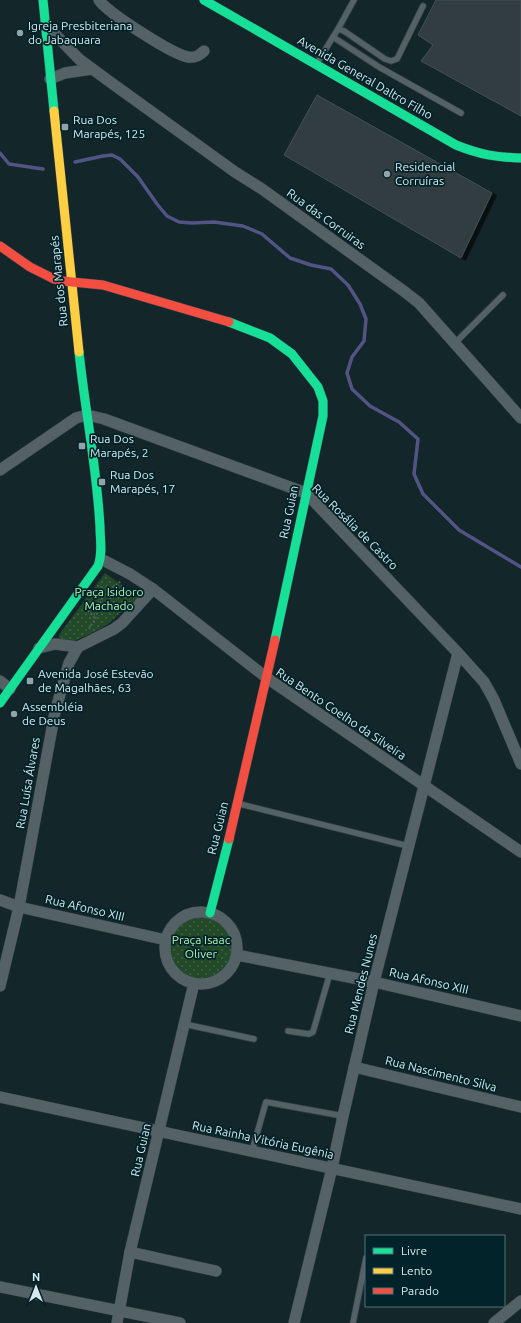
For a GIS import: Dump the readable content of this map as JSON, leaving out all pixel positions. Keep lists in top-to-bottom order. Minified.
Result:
{"streets":{"street":["Avenida General Daltro Filho","Rua das Corruiras","Rua dos Marapés","Rua Guian","Rua Rosália de Castro","Rua Bento Coelho da Silveira","Rua Luísa Álvares","Rua Afonso XIII","Rua Mendes Nunes","Rua Nascimento Silva","Rua Rainha Vitória Eugênia"]},"crossings":[["Rua das Corruiras","Rua dos Marapés"],["Rua dos Marapés","Rua Guian"],["Rua dos Marapés","Rua Rosália de Castro"],["Rua Guian","Rua Rosália de Castro"],["Rua Guian","Rua Bento Coelho da Silveira"],["Rua Guian","Rua Afonso XIII"],["Rua Guian","Rua Rainha Vitória Eugênia"],["Rua Rosália de Castro","Rua Mendes Nunes"],["Rua Bento Coelho da Silveira","Rua Mendes Nunes"],["Rua Luísa Álvares","Rua Afonso XIII"],["Rua Afonso XIII","Rua Mendes Nunes"],["Rua Mendes Nunes","Rua Nascimento Silva"],["Rua Mendes Nunes","Rua Rainha Vitória Eugênia"]],"parks":["Praça Isidoro Machado","Praça Isaac Oliver"],"places":{"other":["Igreja Presbiteriana do Jabaquara","Residencial Corruíras","Assembléia de Deus"],"transit":["Rua Dos Marapés, 125","Rua Dos Marapés, 2","Rua Dos Marapés, 17","Avenida José Estevão de Magalhães, 63"]},"legend":["Livre","Lento","Parado"],"north":"top"}
